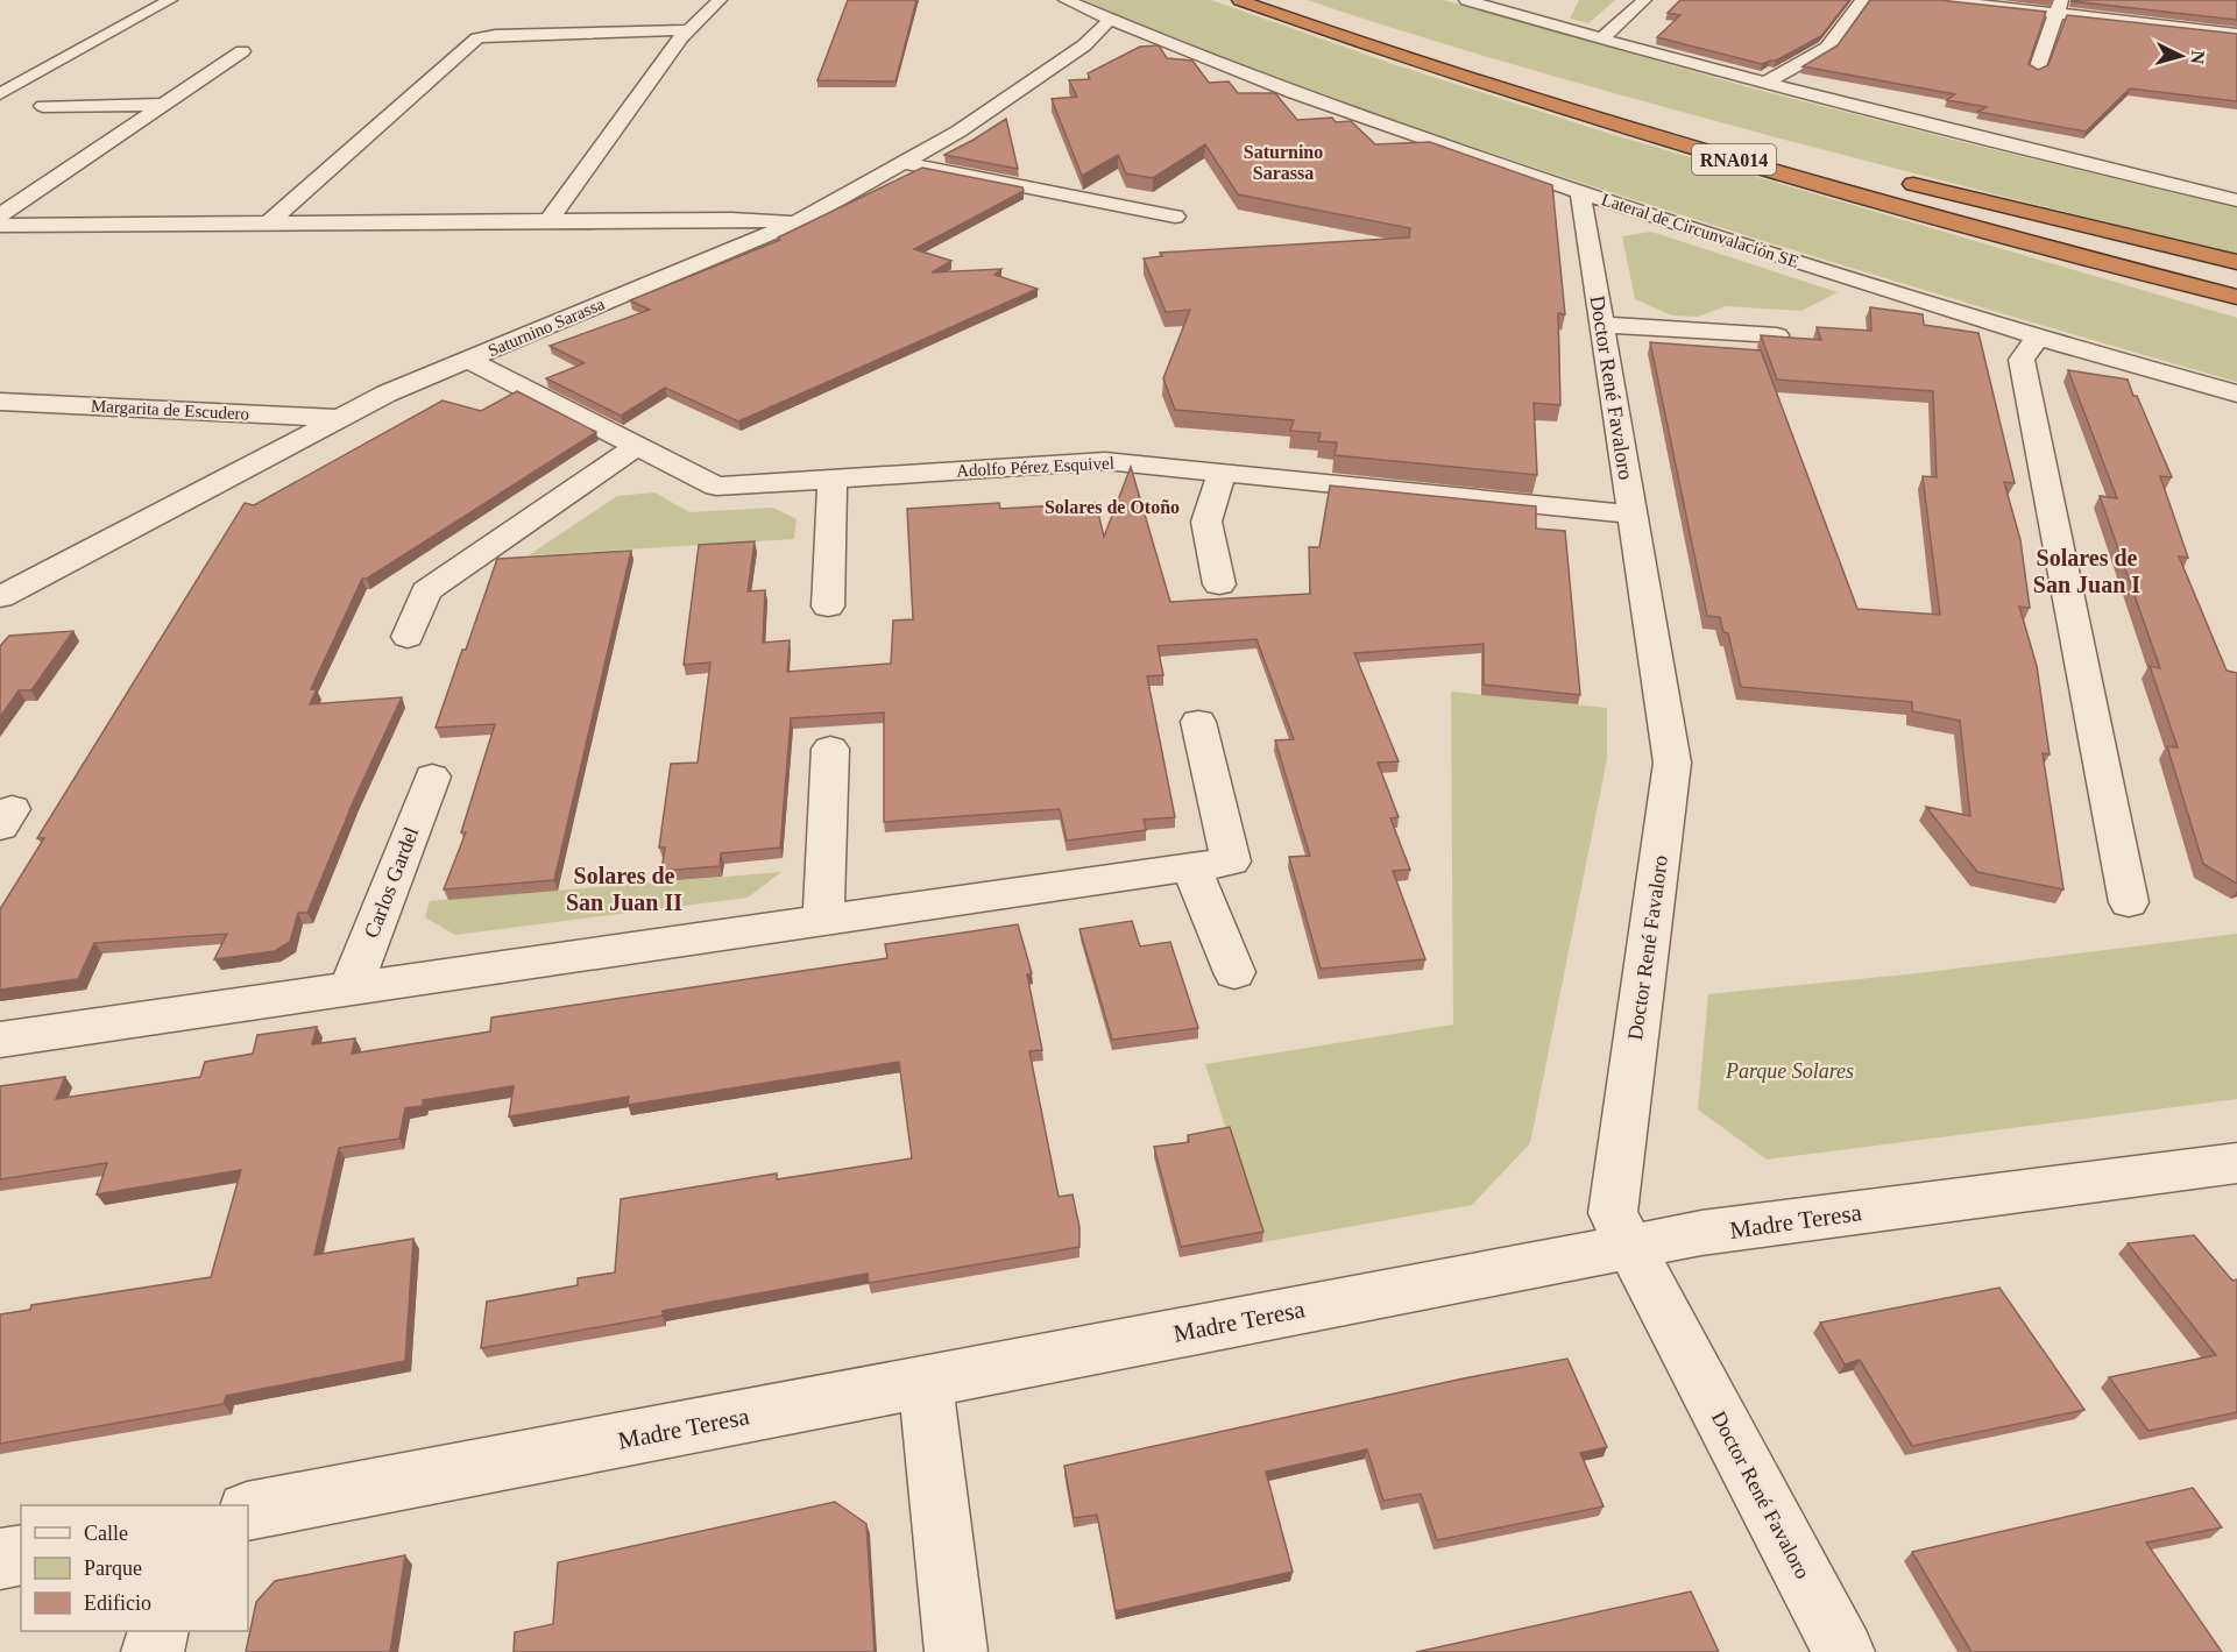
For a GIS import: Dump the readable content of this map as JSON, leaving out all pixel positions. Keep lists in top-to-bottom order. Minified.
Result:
{"streets":{"highway":["RNA014"],"street":["Lateral de Circunvalación SE","Saturnino Sarassa","Doctor René Favaloro","Margarita de Escudero","Adolfo Pérez Esquivel","Carlos Gardel","Madre Teresa"]},"crossings":[["Lateral de Circunvalación SE","Saturnino Sarassa"],["Lateral de Circunvalación SE","Doctor René Favaloro"],["Saturnino Sarassa","Margarita de Escudero"],["Saturnino Sarassa","Adolfo Pérez Esquivel"],["Doctor René Favaloro","Adolfo Pérez Esquivel"],["Doctor René Favaloro","Madre Teresa"]],"districts":["Saturnino Sarassa","Solares de Otoño","Solares de San Juan I","Solares de San Juan II"],"parks":["Parque Solares"],"legend":["Calle","Parque","Edificio"],"north":"right"}
